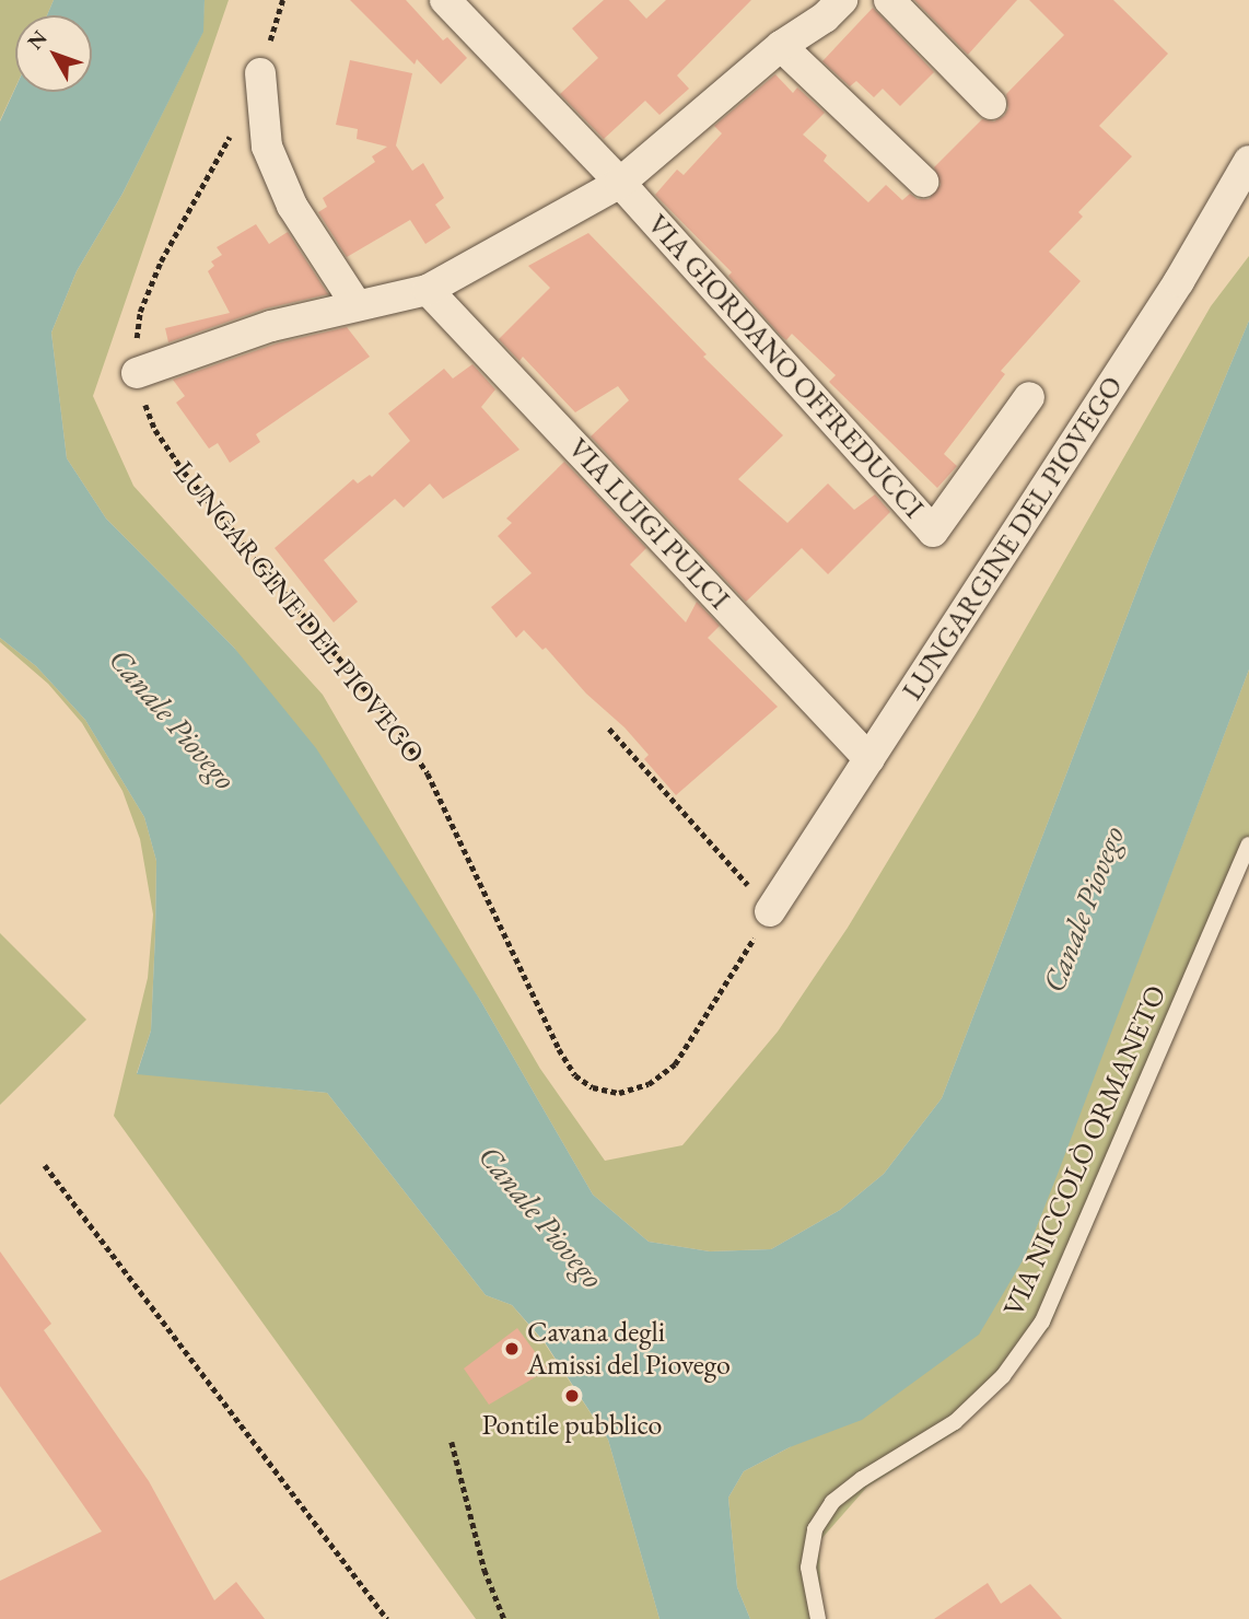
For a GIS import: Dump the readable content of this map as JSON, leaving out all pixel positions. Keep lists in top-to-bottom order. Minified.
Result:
{"streets":{"street":["VIA GIORDANO OFFREDUCCI","VIA LUIGI PULCI","LUNGARGINE DEL PIOVEGO"],"lane":["VIA NICCOLÒ ORMANETO"]},"crossings":[["VIA LUIGI PULCI","LUNGARGINE DEL PIOVEGO"]],"water":["Canale Piovego"],"places":["Cavana degli Amissi del Piovego","Pontile pubblico"],"north":"top left"}
